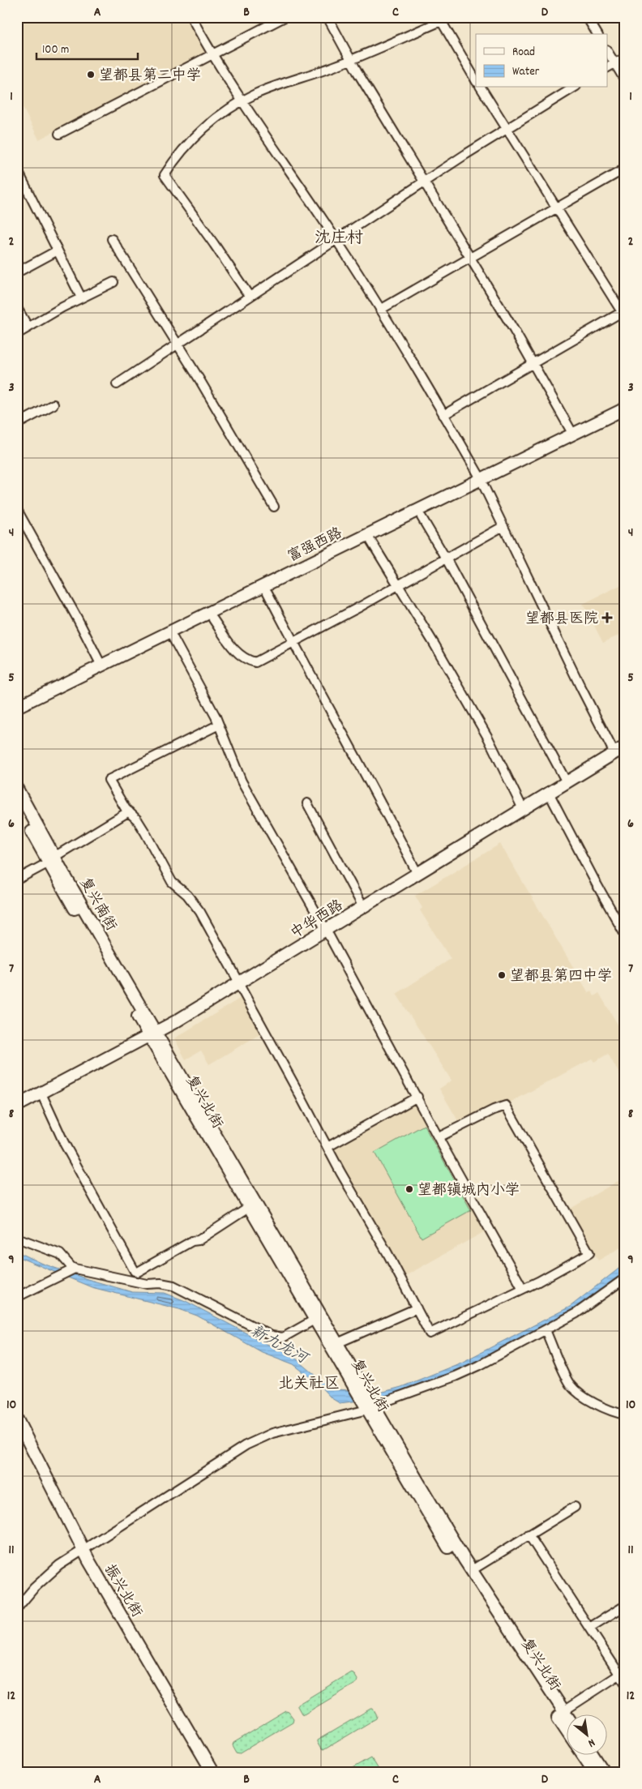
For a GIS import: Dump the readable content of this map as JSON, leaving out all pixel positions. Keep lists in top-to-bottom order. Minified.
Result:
{"streets":{"main road":["富强西路","复兴南街","中华西路","复兴北街","振兴北街"]},"crossings":[["复兴南街","中华西路"],["复兴南街","复兴北街"],["中华西路","复兴北街"]],"districts":["沈庄村","北关社区"],"water":["新九龙河"],"places":{"other":["望都县第二中学","望都县第四中学","望都镇城内小学"],"health":["望都县医院"]},"legend":["Road","Water"],"scale_bar":"100 m","north":"bottom right","grid":{"columns":["A","B","C","D"],"rows":["1","2","3","4","5","6","7","8","9","10","11","12"]}}
